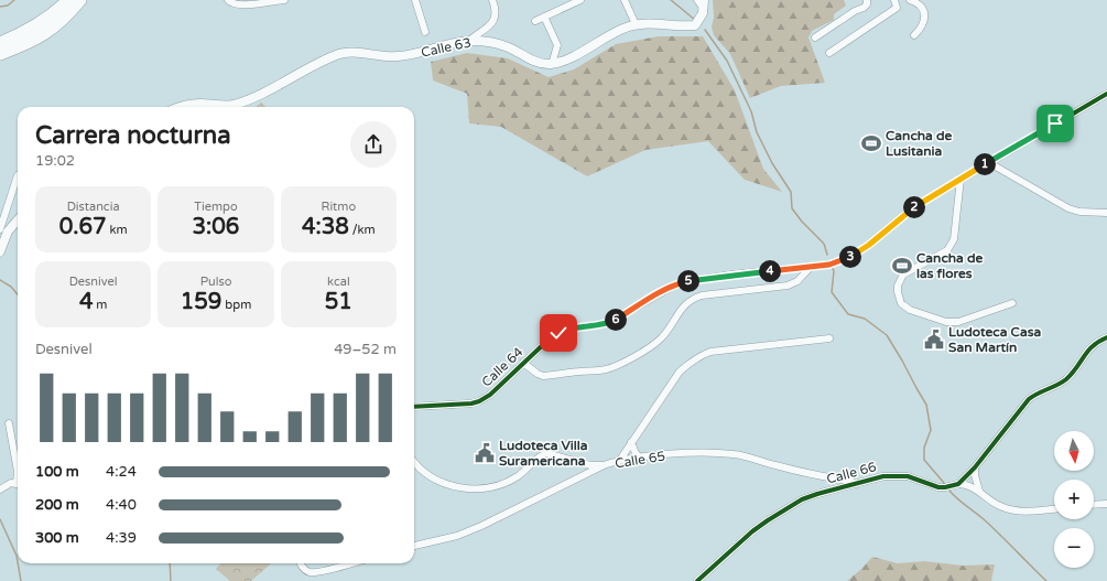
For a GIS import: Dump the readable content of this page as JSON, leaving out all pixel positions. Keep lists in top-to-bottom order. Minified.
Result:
{"streets":{"main road":["Calle 63"],"street":["Calle 64","Calle 65","Calle 66"]},"crossings":[["Calle 65","Calle 66"]],"places":{"sports":["Cancha de Lusitania","Cancha de las flores"],"public building":["Ludoteca Casa San Martín","Ludoteca Villa Suramericana"]},"north":"bottom","page":{"heading":["Carrera nocturna","19:02"],"pins":["1","2","3","4","5","6"],"stats":[["Distancia","0.67 km"],["Tiempo","3:06"],["Ritmo","4:38 /km"],["Desnivel","4 m"],["Pulso","159 bpm"],["kcal","51"]],"chart":["Desnivel","49–52 m"],"map_buttons":["+","−"],"list":[{"name":"100 m","note":"4:24"},{"name":"200 m","note":"4:40"},{"name":"300 m","note":"4:39"}]}}
